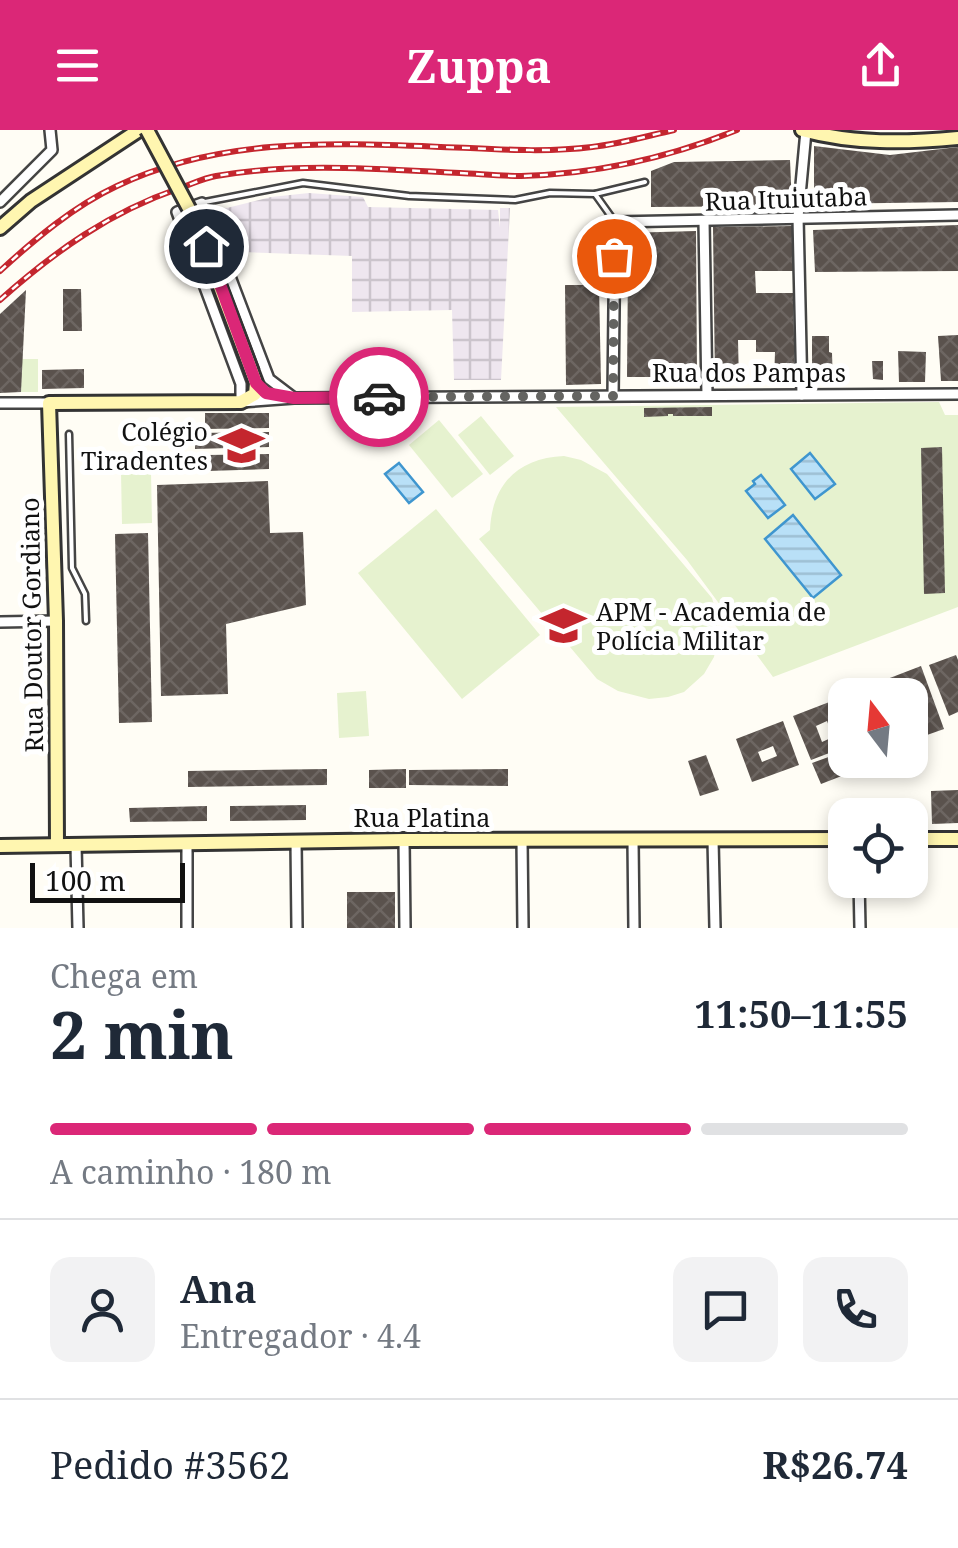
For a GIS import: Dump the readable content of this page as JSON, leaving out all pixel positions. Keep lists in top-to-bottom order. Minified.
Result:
{"streets":{"street":["Rua Ituiutaba","Rua dos Pampas","Rua Doutor Gordiano","Rua Platina"]},"crossings":[["Rua dos Pampas","Rua Doutor Gordiano"],["Rua Doutor Gordiano","Rua Platina"]],"places":{"school or university":["Colégio Tiradentes","APM - Academia de Polícia Militar"]},"scale_bar":"100 m","north":"top","page":{"header":"Zuppa","scale":"100 m","heading":["2 min","Chega em","11:50–11:55"],"panel":["Ana","Entregador · 4.4","Pedido #3562","R$26.74"],"bar":"A caminho · 180 m"}}
